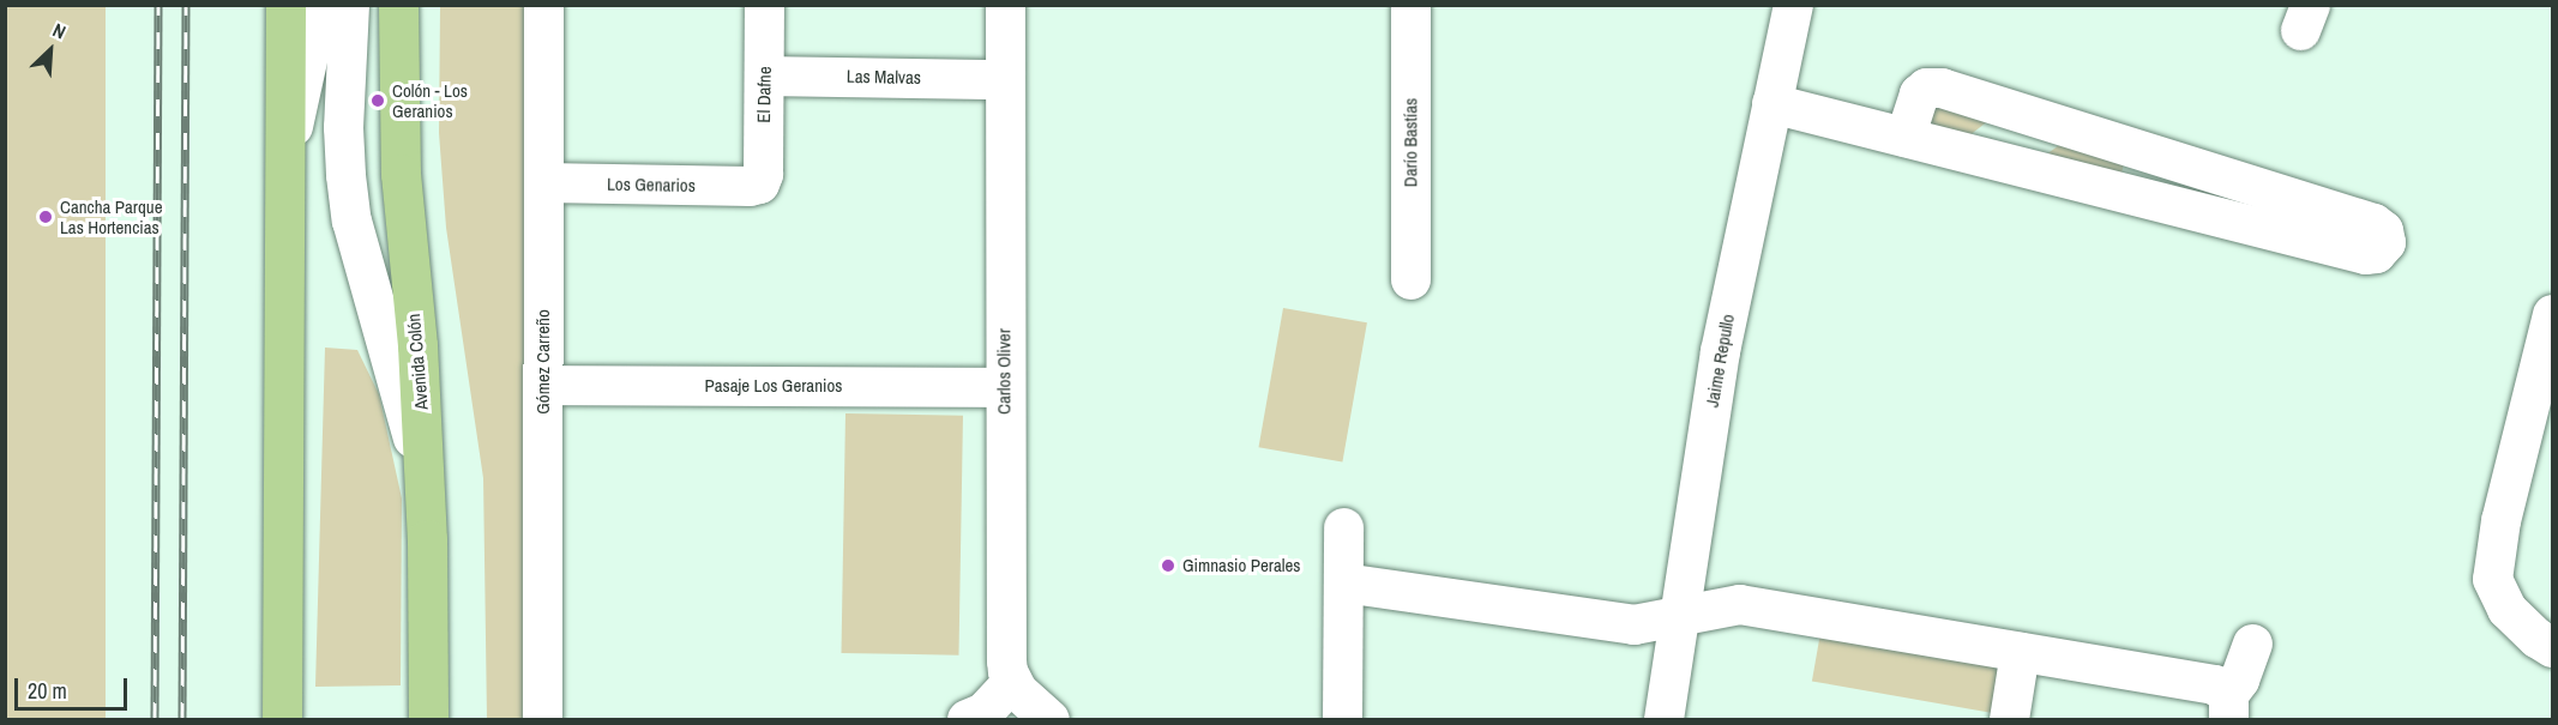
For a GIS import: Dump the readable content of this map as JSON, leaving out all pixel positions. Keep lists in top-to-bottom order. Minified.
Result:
{"streets":{"main road":["Avenida Colón"],"street":["Las Malvas","El Dafne","Darío Bastías","Los Genarios","Jaime Repullo","Gómez Carreño","Carlos Oliver","Pasaje Los Geranios"]},"crossings":[["Las Malvas","El Dafne"],["Las Malvas","Carlos Oliver"],["El Dafne","Los Genarios"],["Los Genarios","Gómez Carreño"],["Gómez Carreño","Pasaje Los Geranios"],["Carlos Oliver","Pasaje Los Geranios"]],"places":["Colón - Los Geranios","Cancha Parque Las Hortencias","Gimnasio Perales"],"scale_bar":"20 m","north":"top right"}
